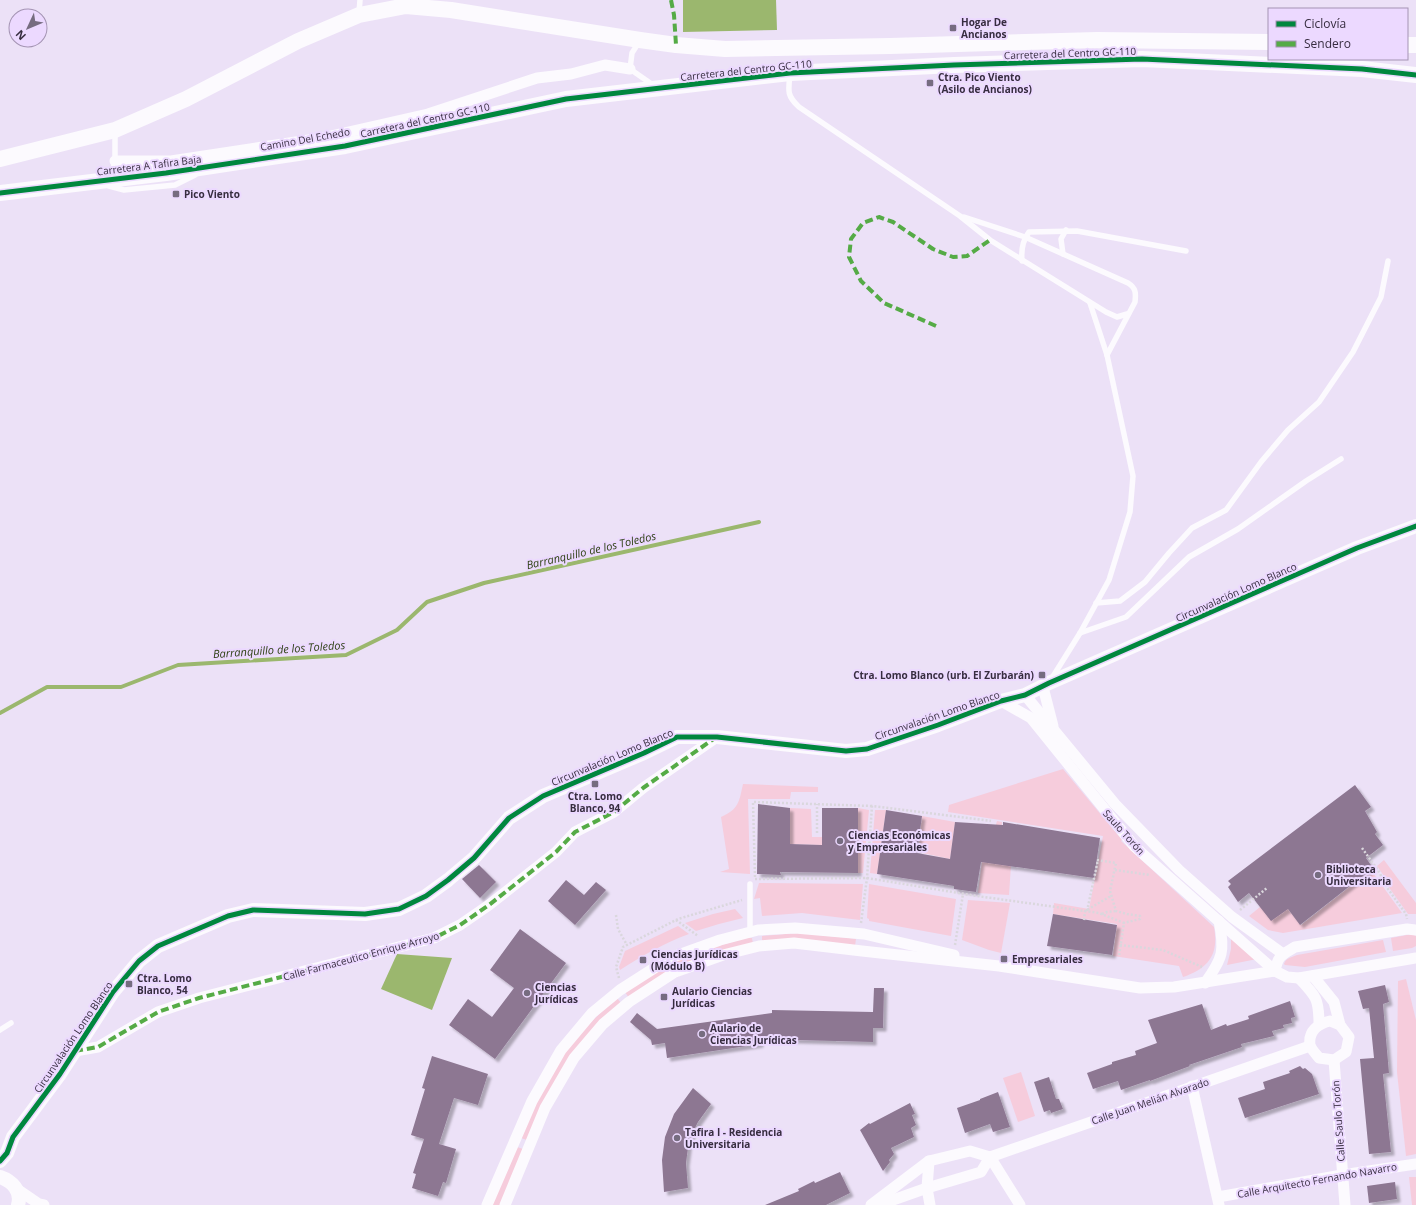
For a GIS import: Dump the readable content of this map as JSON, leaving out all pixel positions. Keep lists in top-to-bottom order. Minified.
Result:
{"streets":{"main road":["Carretera del Centro GC-110","Carretera A Tafira Baja"],"street":["Camino Del Echedo","Circunvalación Lomo Blanco","Saulo Torón","Calle Farmaceutico Enrique Arroyo","Calle Juan Melián Alvarado","Calle Saulo Torón","Calle Arquitecto Fernando Navarro"]},"crossings":[["Carretera del Centro GC-110","Carretera A Tafira Baja"],["Circunvalación Lomo Blanco","Saulo Torón"],["Circunvalación Lomo Blanco","Calle Farmaceutico Enrique Arroyo"],["Calle Juan Melián Alvarado","Calle Saulo Torón"],["Calle Saulo Torón","Calle Arquitecto Fernando Navarro"]],"water":["Barranquillo de los Toledos"],"places":{"transit":["Hogar De Ancianos","Ctra. Pico Viento (Asilo de Ancianos)","Pico Viento","Ctra. Lomo Blanco (urb. El Zurbarán)","Ctra. Lomo Blanco, 94","Empresariales","Ciencias Jurídicas (Módulo B)","Ctra. Lomo Blanco, 54","Aulario Ciencias Jurídicas"],"other":["Ciencias Económicas y Empresariales","Biblioteca Universitaria","Ciencias Jurídicas","Aulario de Ciencias Jurídicas","Tafira I - Residencia Universitaria"]},"legend":["Ciclovía","Sendero"],"north":"bottom left"}
